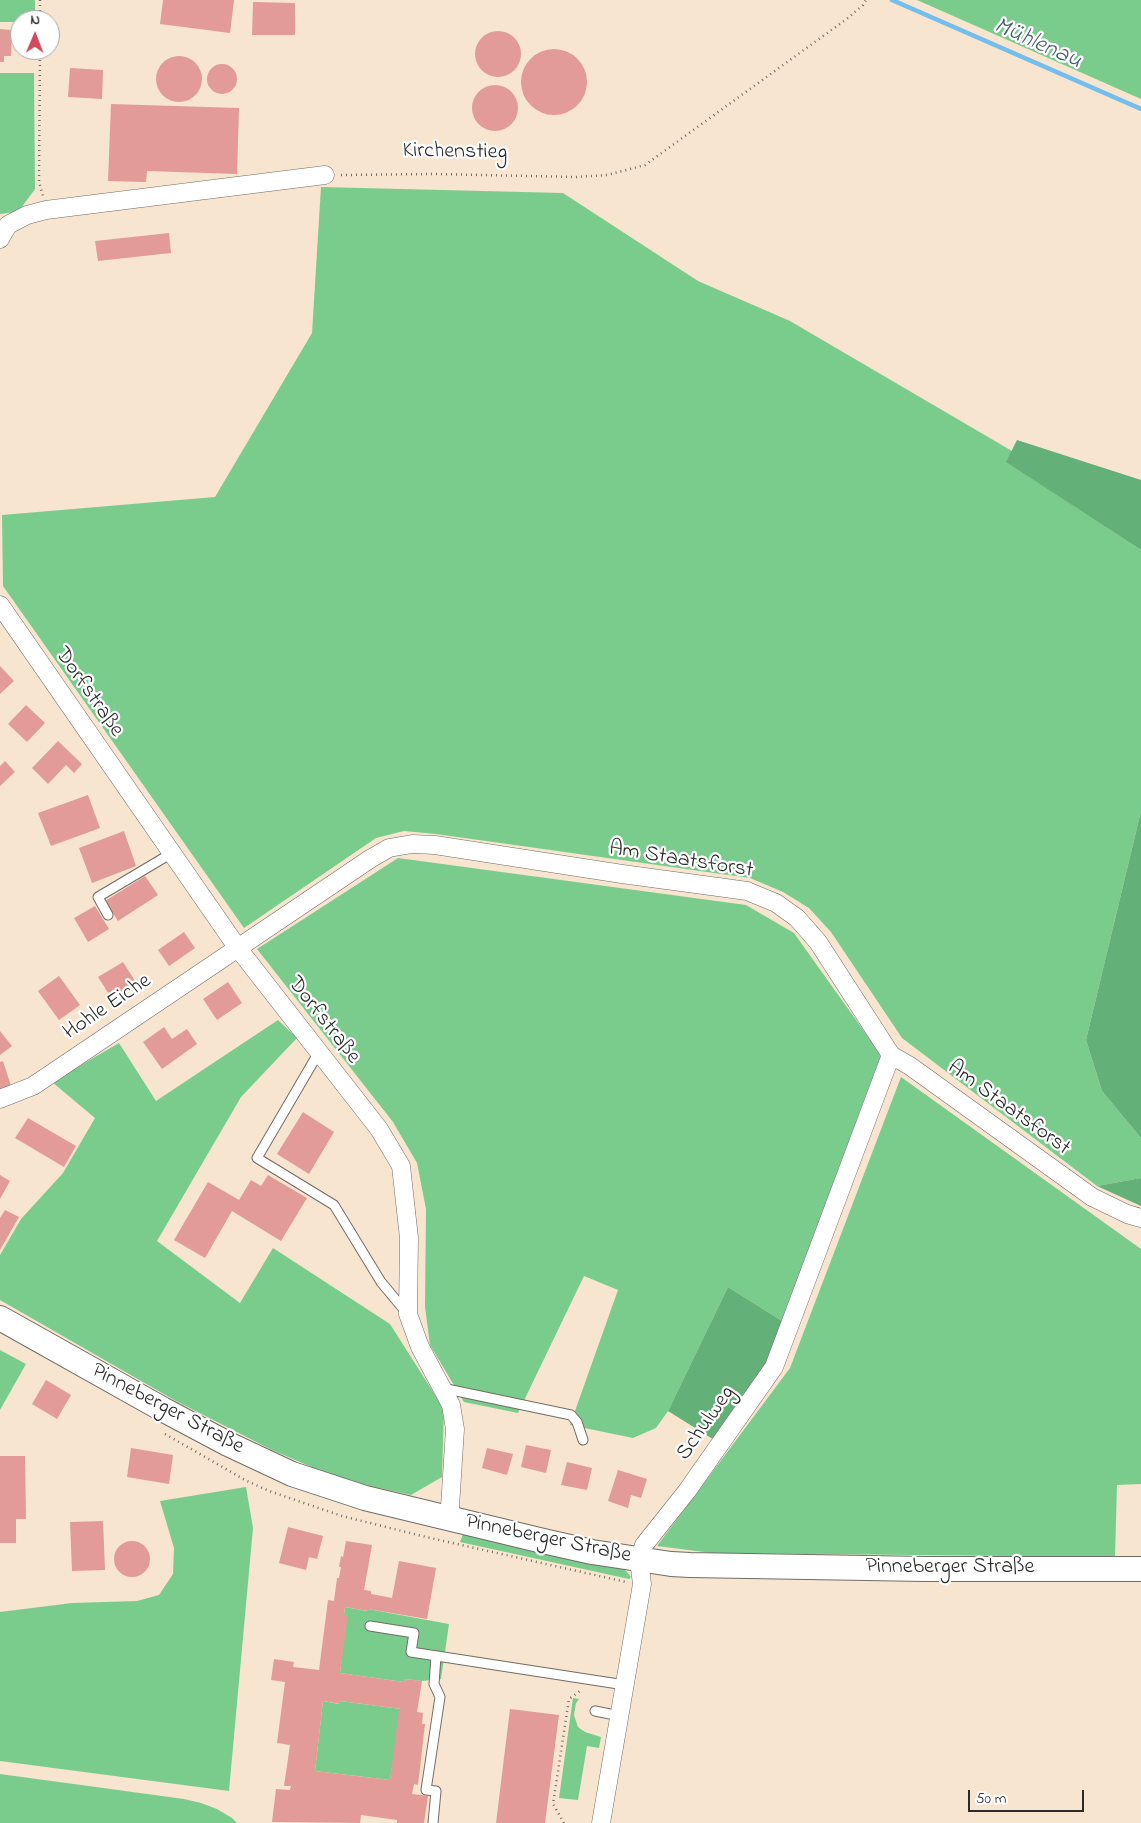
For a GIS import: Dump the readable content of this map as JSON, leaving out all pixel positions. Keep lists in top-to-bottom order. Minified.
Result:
{"streets":{"main road":["Pinneberger Straße"],"street":["Dorfstraße","Am Staatsforst","Hohle Eiche","Schulweg"],"path":["Kirchenstieg"]},"crossings":[["Dorfstraße","Am Staatsforst"],["Dorfstraße","Hohle Eiche"],["Dorfstraße","Pinneberger Straße"],["Am Staatsforst","Hohle Eiche"],["Am Staatsforst","Schulweg"],["Pinneberger Straße","Schulweg"]],"water":["Mühlenau"],"scale_bar":"50 m","north":"top"}
